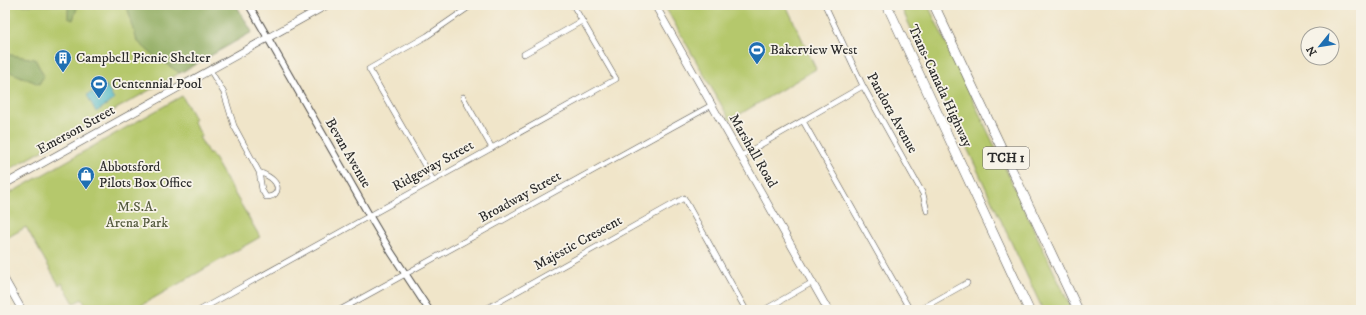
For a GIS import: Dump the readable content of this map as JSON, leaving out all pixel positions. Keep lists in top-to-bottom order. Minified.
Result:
{"streets":{"highway":["Trans-Canada Highway","TCH 1"],"main road":["Emerson Street","Marshall Road"],"street":["Pandora Avenue","Bevan Avenue","Ridgeway Street","Broadway Street","Majestic Crescent"]},"crossings":[["Emerson Street","Bevan Avenue"],["Marshall Road","Broadway Street"],["Bevan Avenue","Ridgeway Street"],["Bevan Avenue","Broadway Street"]],"parks":["M.S.A. Arena Park"],"places":{"sports":["Bakerview West","Centennial Pool"],"building":["Campbell Picnic Shelter"],"shop":["Abbotsford Pilots Box Office"]},"north":"bottom left"}
